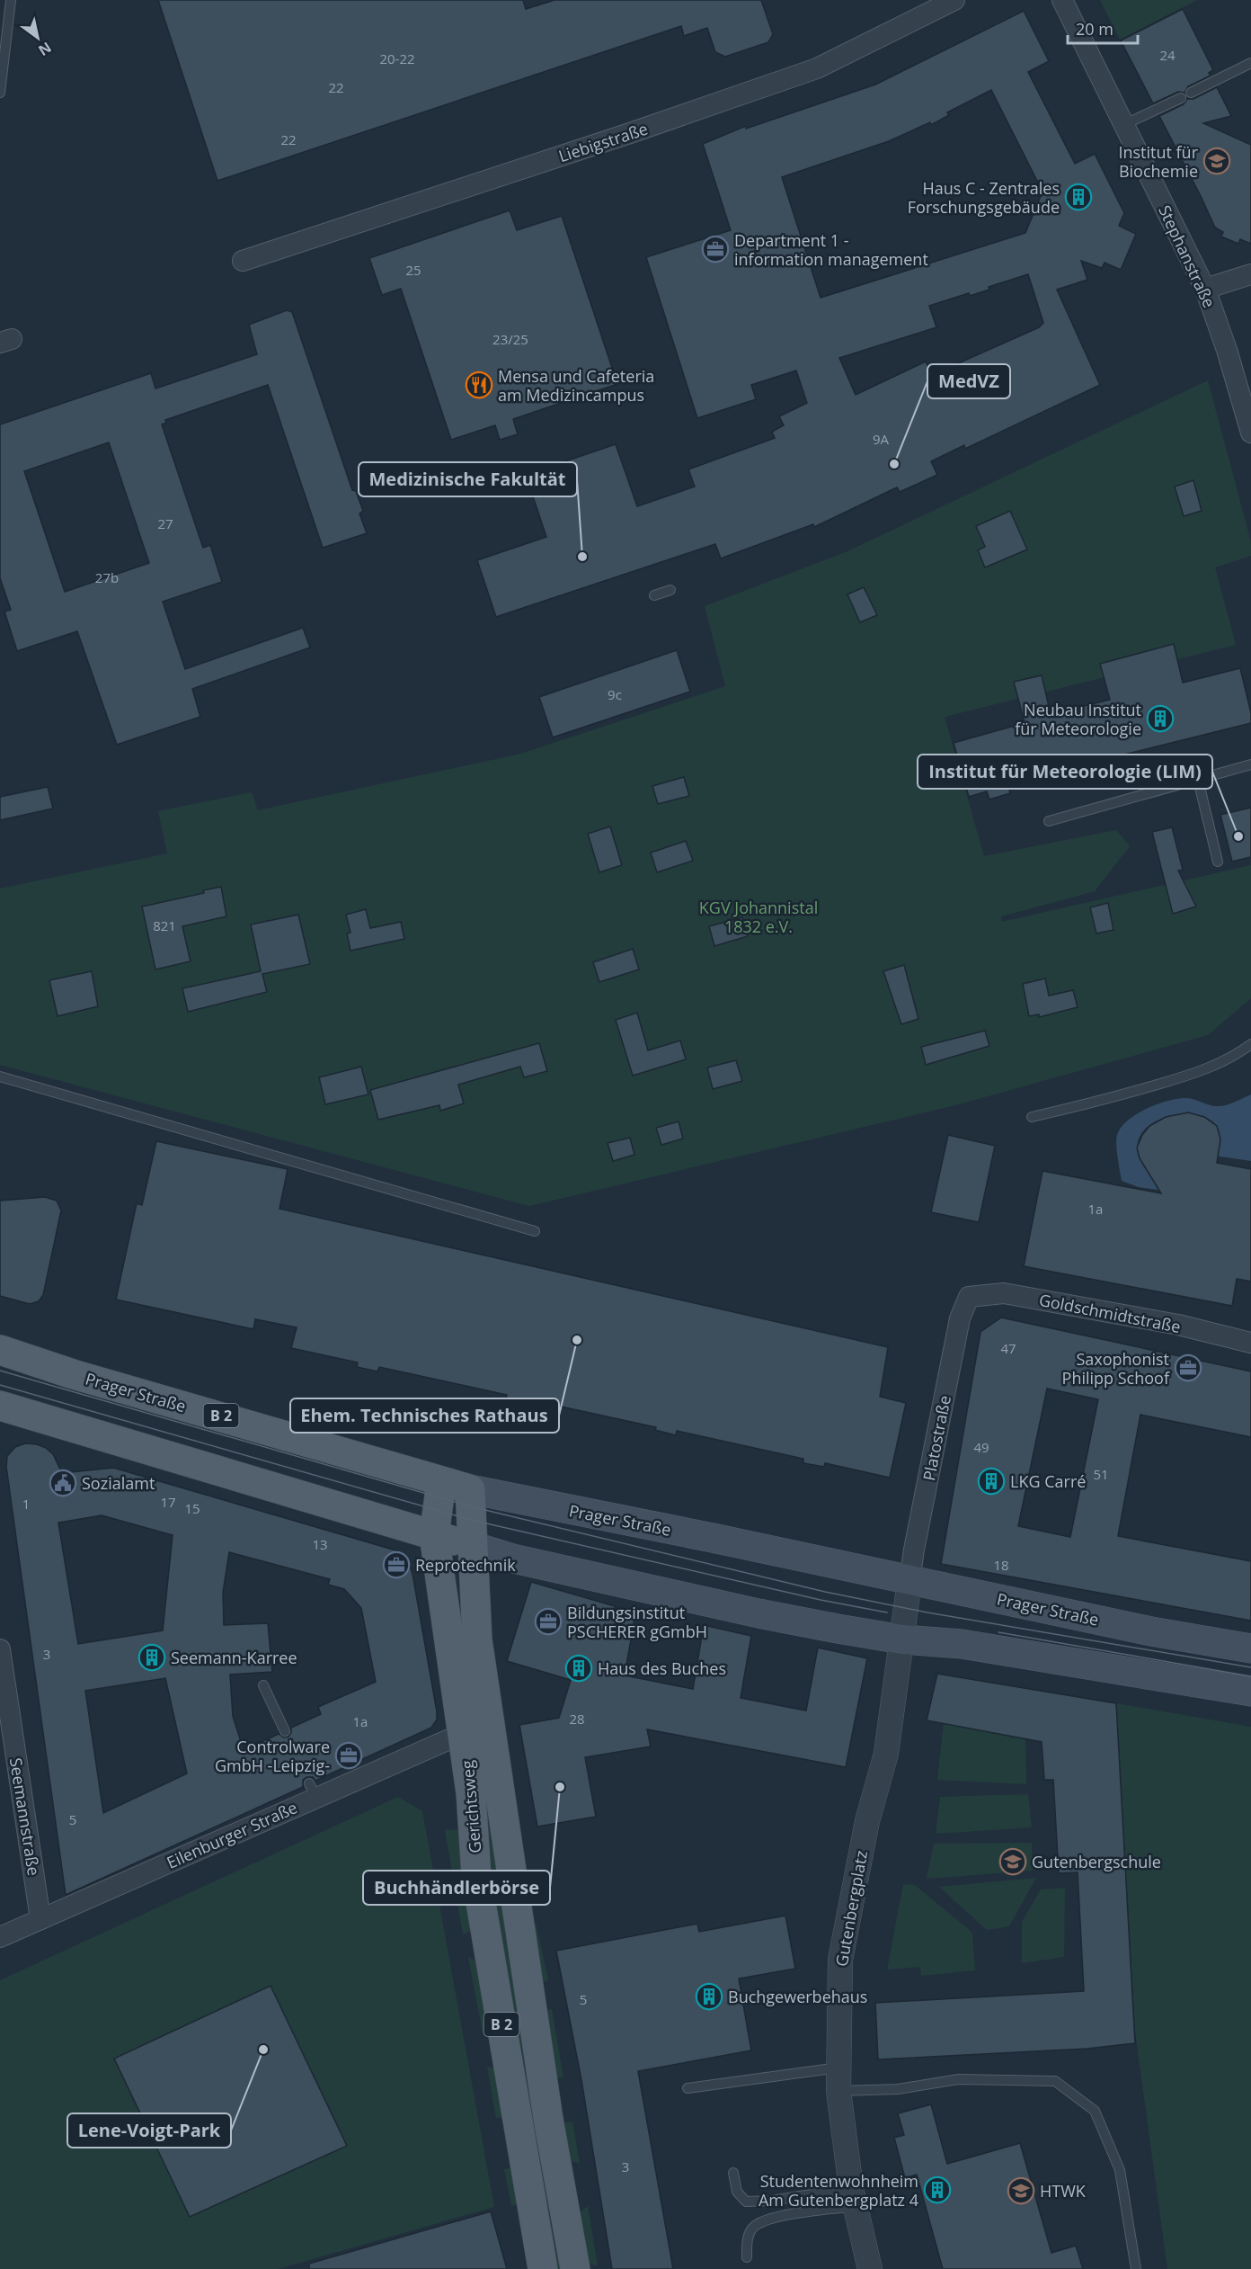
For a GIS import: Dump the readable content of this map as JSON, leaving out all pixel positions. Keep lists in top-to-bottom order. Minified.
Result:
{"streets":{"main road":["Prager Straße","B 2","Gerichtsweg"],"street":["Liebigstraße","Stephanstraße","Goldschmidtstraße","Platostraße","Seemannstraße","Eilenburger Straße","Gutenbergplatz"]},"crossings":[["Goldschmidtstraße","Platostraße"],["Prager Straße","B 2"],["Prager Straße","Platostraße"],["Prager Straße","Gutenbergplatz"],["B 2","Gerichtsweg"],["Platostraße","Gutenbergplatz"],["Gerichtsweg","Eilenburger Straße"],["Seemannstraße","Eilenburger Straße"]],"parks":["KGV Johannistal 1832 e.V."],"places":{"school or university":["Institut für Biochemie","Gutenbergschule","HTWK"],"building":["Haus C - Zentrales Forschungsgebäude","Neubau Institut für Meteorologie","LKG Carré","Seemann-Karree","Haus des Buches","Buchgewerbehaus","Studentenwohnheim Am Gutenbergplatz 4"],"office":["Department 1 - information management","Saxophonist Philipp Schoof","Reprotechnik","Bildungsinstitut PSCHERER gGmbH","Controlware GmbH -Leipzig-"],"restaurant":["Mensa und Cafeteria am Medizincampus"],"other":["MedVZ","Medizinische Fakultät","Institut für Meteorologie (LIM)","Ehem. Technisches Rathaus","Buchhändlerbörse","Lene-Voigt-Park"],"public building":["Sozialamt"]},"house_numbers":["24","20-22","22","22","25","23/25","9A","27","27b","9c","821","1a","47","49","51","17","1","15","13","18","3","28","1a","5","5","3"],"scale_bar":"20 m","north":"bottom right"}
